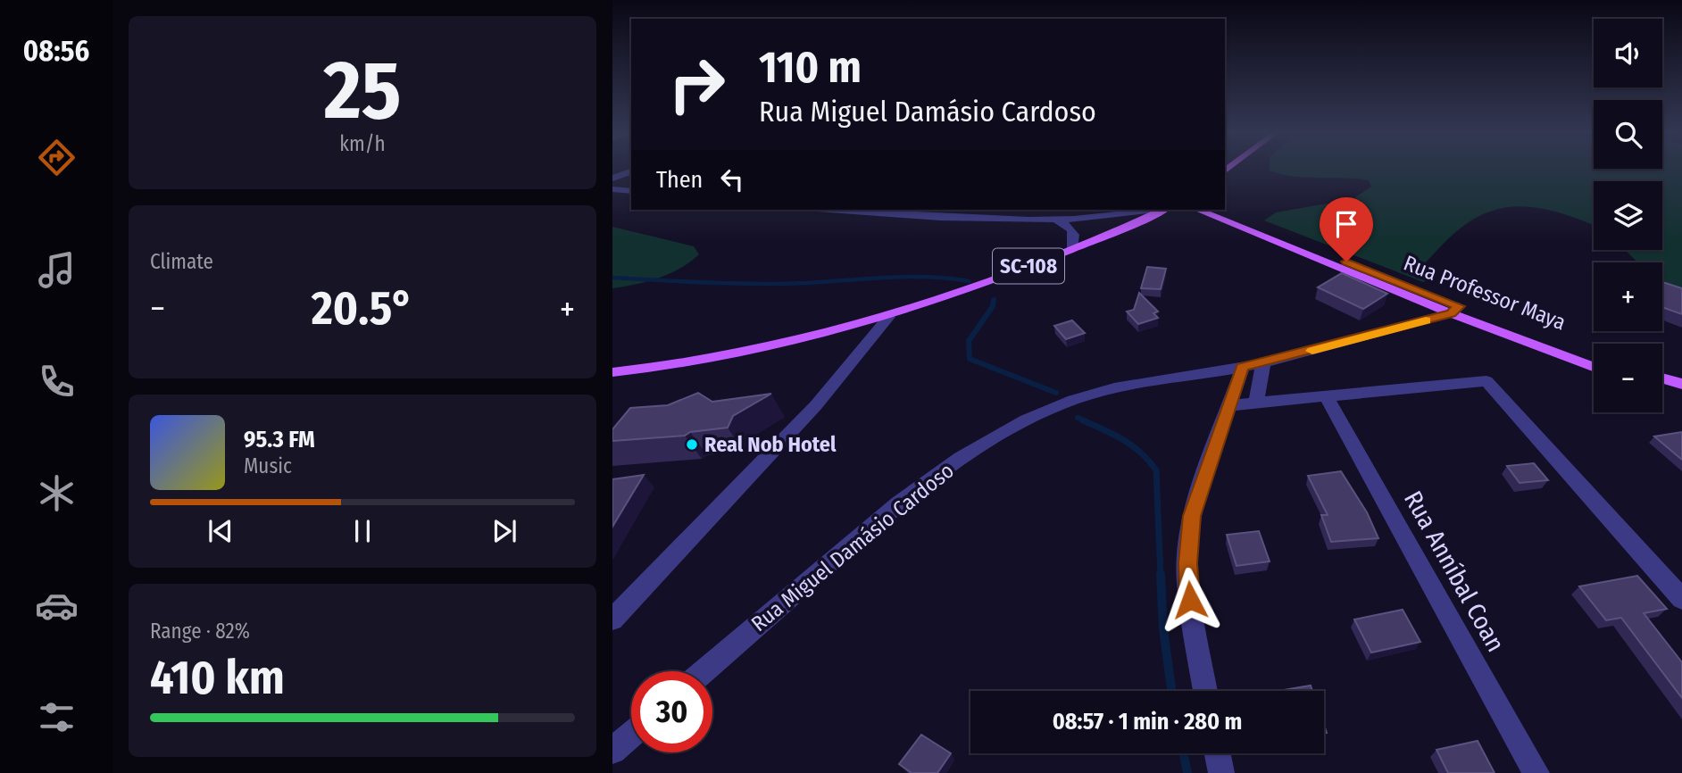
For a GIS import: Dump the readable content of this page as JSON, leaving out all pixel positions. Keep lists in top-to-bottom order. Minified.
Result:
{"streets":{"main road":["SC-108","Rua Professor Maya"],"street":["Rua Miguel Damásio Cardoso","Rua Anníbal Coan"]},"crossings":[["Rua Professor Maya","Rua Miguel Damásio Cardoso"]],"places":["Real Nob Hotel"],"page":{"tabs":"08:56","tile":[["25","km/h"],"Climate",["Range · 82%","410 km"]],"map_buttons":["+","−"],"turn":["110 m","Rua Miguel Damásio Cardoso"],"then":"Then","heat":["−","20.5°","+"],"song":["95.3 FM","Music"],"limit":"30","trip":"08:57 · 1 min · 280 m"}}
